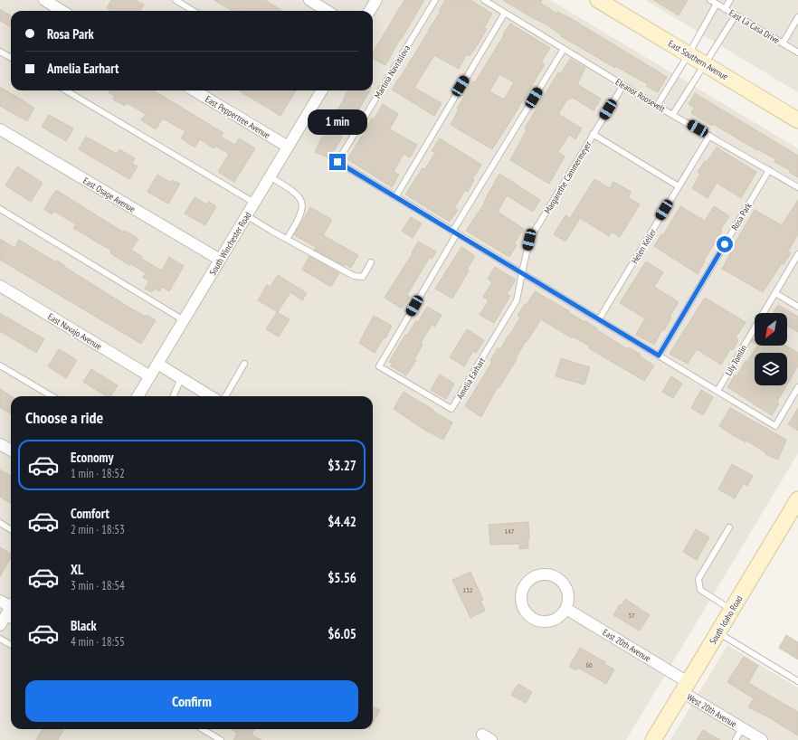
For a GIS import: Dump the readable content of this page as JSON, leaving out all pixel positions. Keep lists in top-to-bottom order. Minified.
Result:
{"streets":{"main road":["East Southern Avenue","South Idaho Road"],"street":["East Peppertree Avenue","East Osage Avenue","South Winchester Road","East Navajo Avenue","East 20th Avenue","West 20th Avenue"],"lane":["East La Casa Drive","Martina Navritilova","Eleanor Roosevelt","Margarethe Cammermeyer","Rosa Park","Helen Keller","Lily Tomlin","Amelia Earhart"]},"crossings":[["Eleanor Roosevelt","Margarethe Cammermeyer"],["Eleanor Roosevelt","Rosa Park"],["Eleanor Roosevelt","Helen Keller"],["East Peppertree Avenue","South Winchester Road"],["Margarethe Cammermeyer","Amelia Earhart"],["East Osage Avenue","South Winchester Road"],["South Winchester Road","East Navajo Avenue"],["South Idaho Road","East 20th Avenue"],["South Idaho Road","West 20th Avenue"],["East 20th Avenue","West 20th Avenue"]],"house_numbers":["147","152","57","60"],"north":"bottom left","page":{"banner":["Rosa Park","Amelia Earhart"],"bubble":"1 min","heading":"Choose a ride","list":[{"name":"Economy","note":"1 min · 18:52","value":"$3.27"},{"name":"Comfort","note":"2 min · 18:53","value":"$4.42"},{"name":"XL","note":"3 min · 18:54","value":"$5.56"},{"name":"Black","note":"4 min · 18:55","value":"$6.05"}],"buttons":"Confirm"}}
